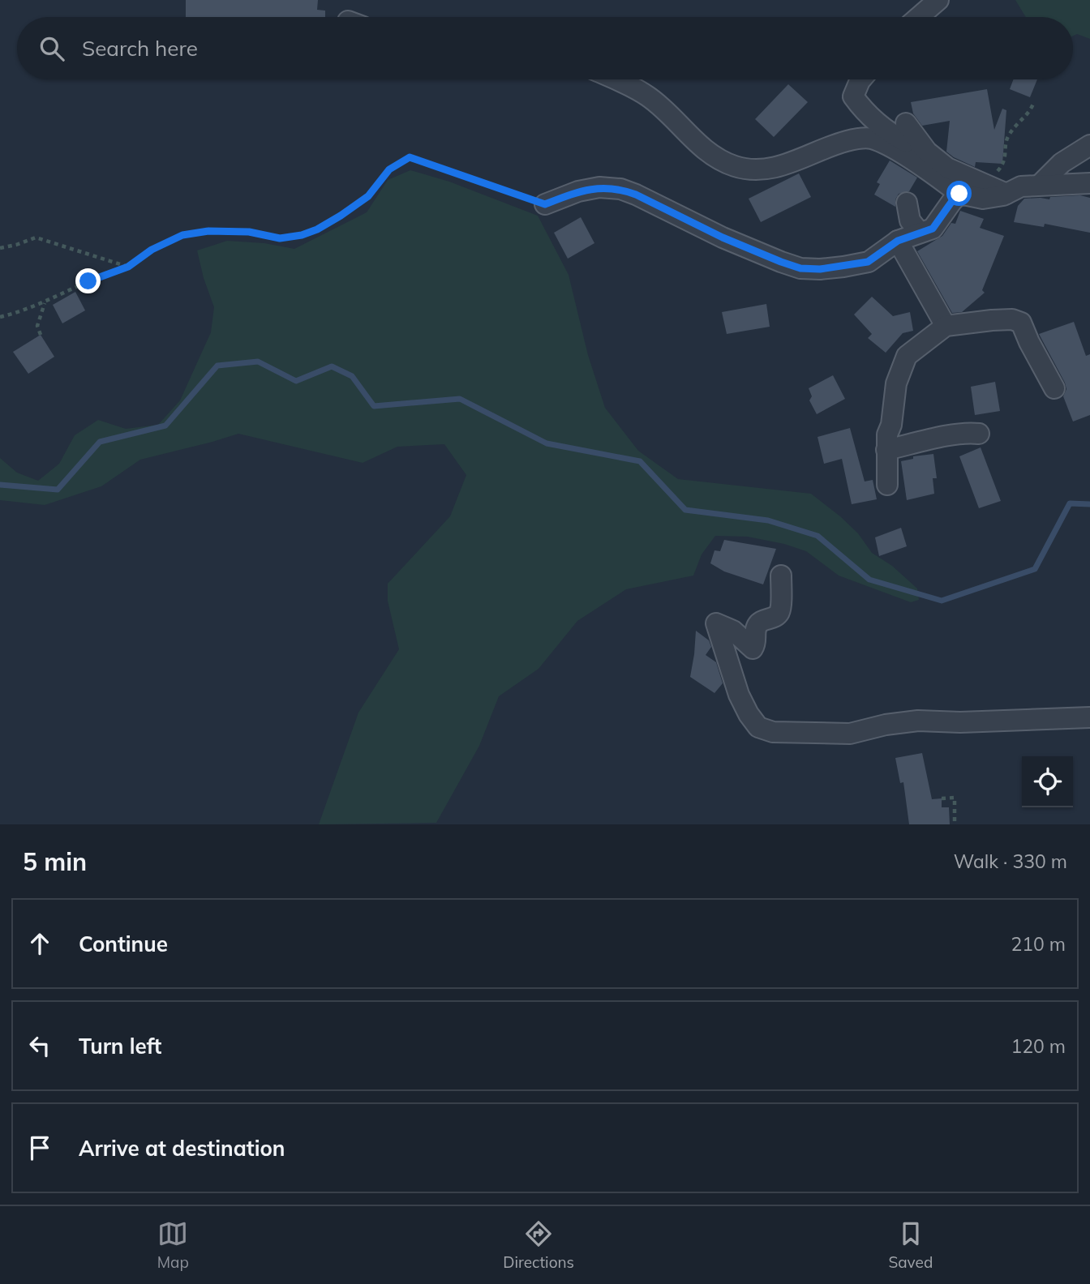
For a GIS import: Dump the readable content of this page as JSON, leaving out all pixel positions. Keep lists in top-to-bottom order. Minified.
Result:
{"page":{"search":"Search here","heading":["5 min","Walk · 330 m"],"list":[["Continue","210 m"],["Turn left","120 m"],"Arrive at destination"],"nav":["Map","Directions","Saved"]}}
